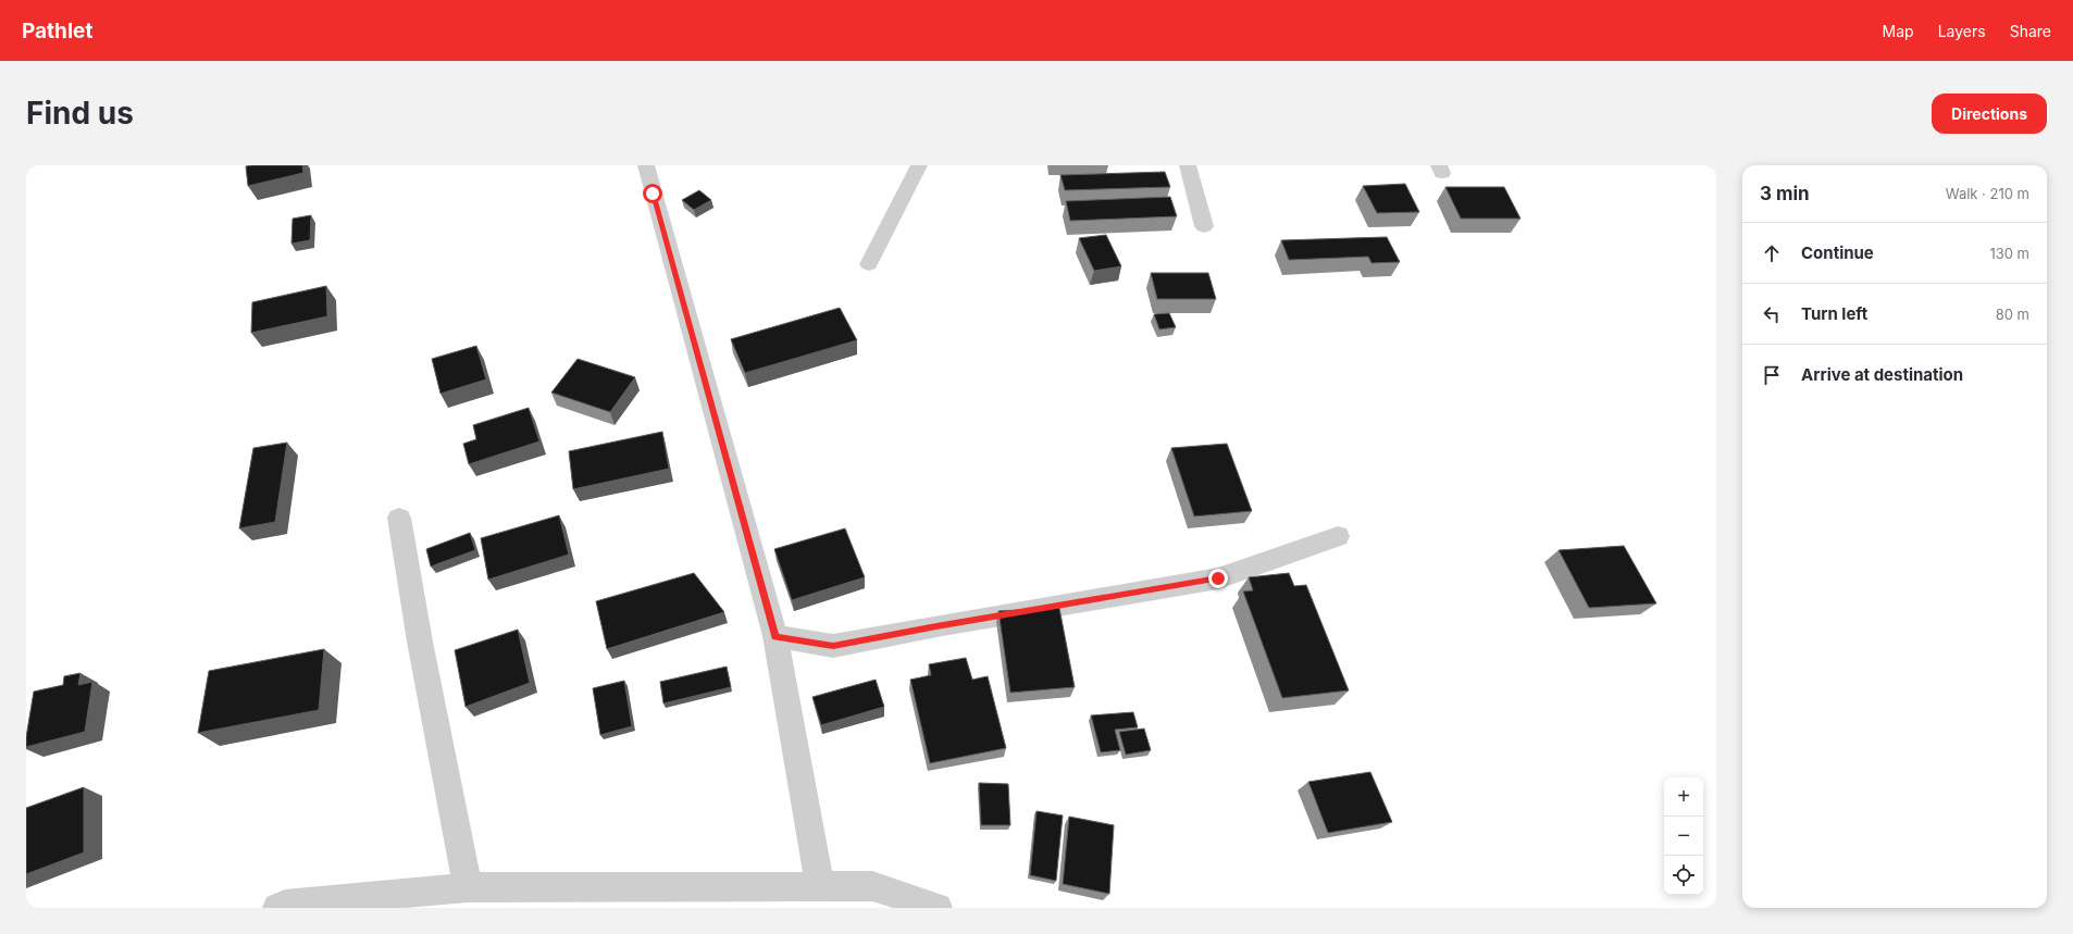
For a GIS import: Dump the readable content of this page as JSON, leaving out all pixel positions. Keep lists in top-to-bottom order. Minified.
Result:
{"page":{"header":"Pathlet","nav":["Map","Layers","Share"],"buttons":"Directions","title":"Find us","heading":["3 min","Walk · 210 m"],"list":[["Continue","130 m"],["Turn left","80 m"],"Arrive at destination"],"map_buttons":["+","−"]}}
